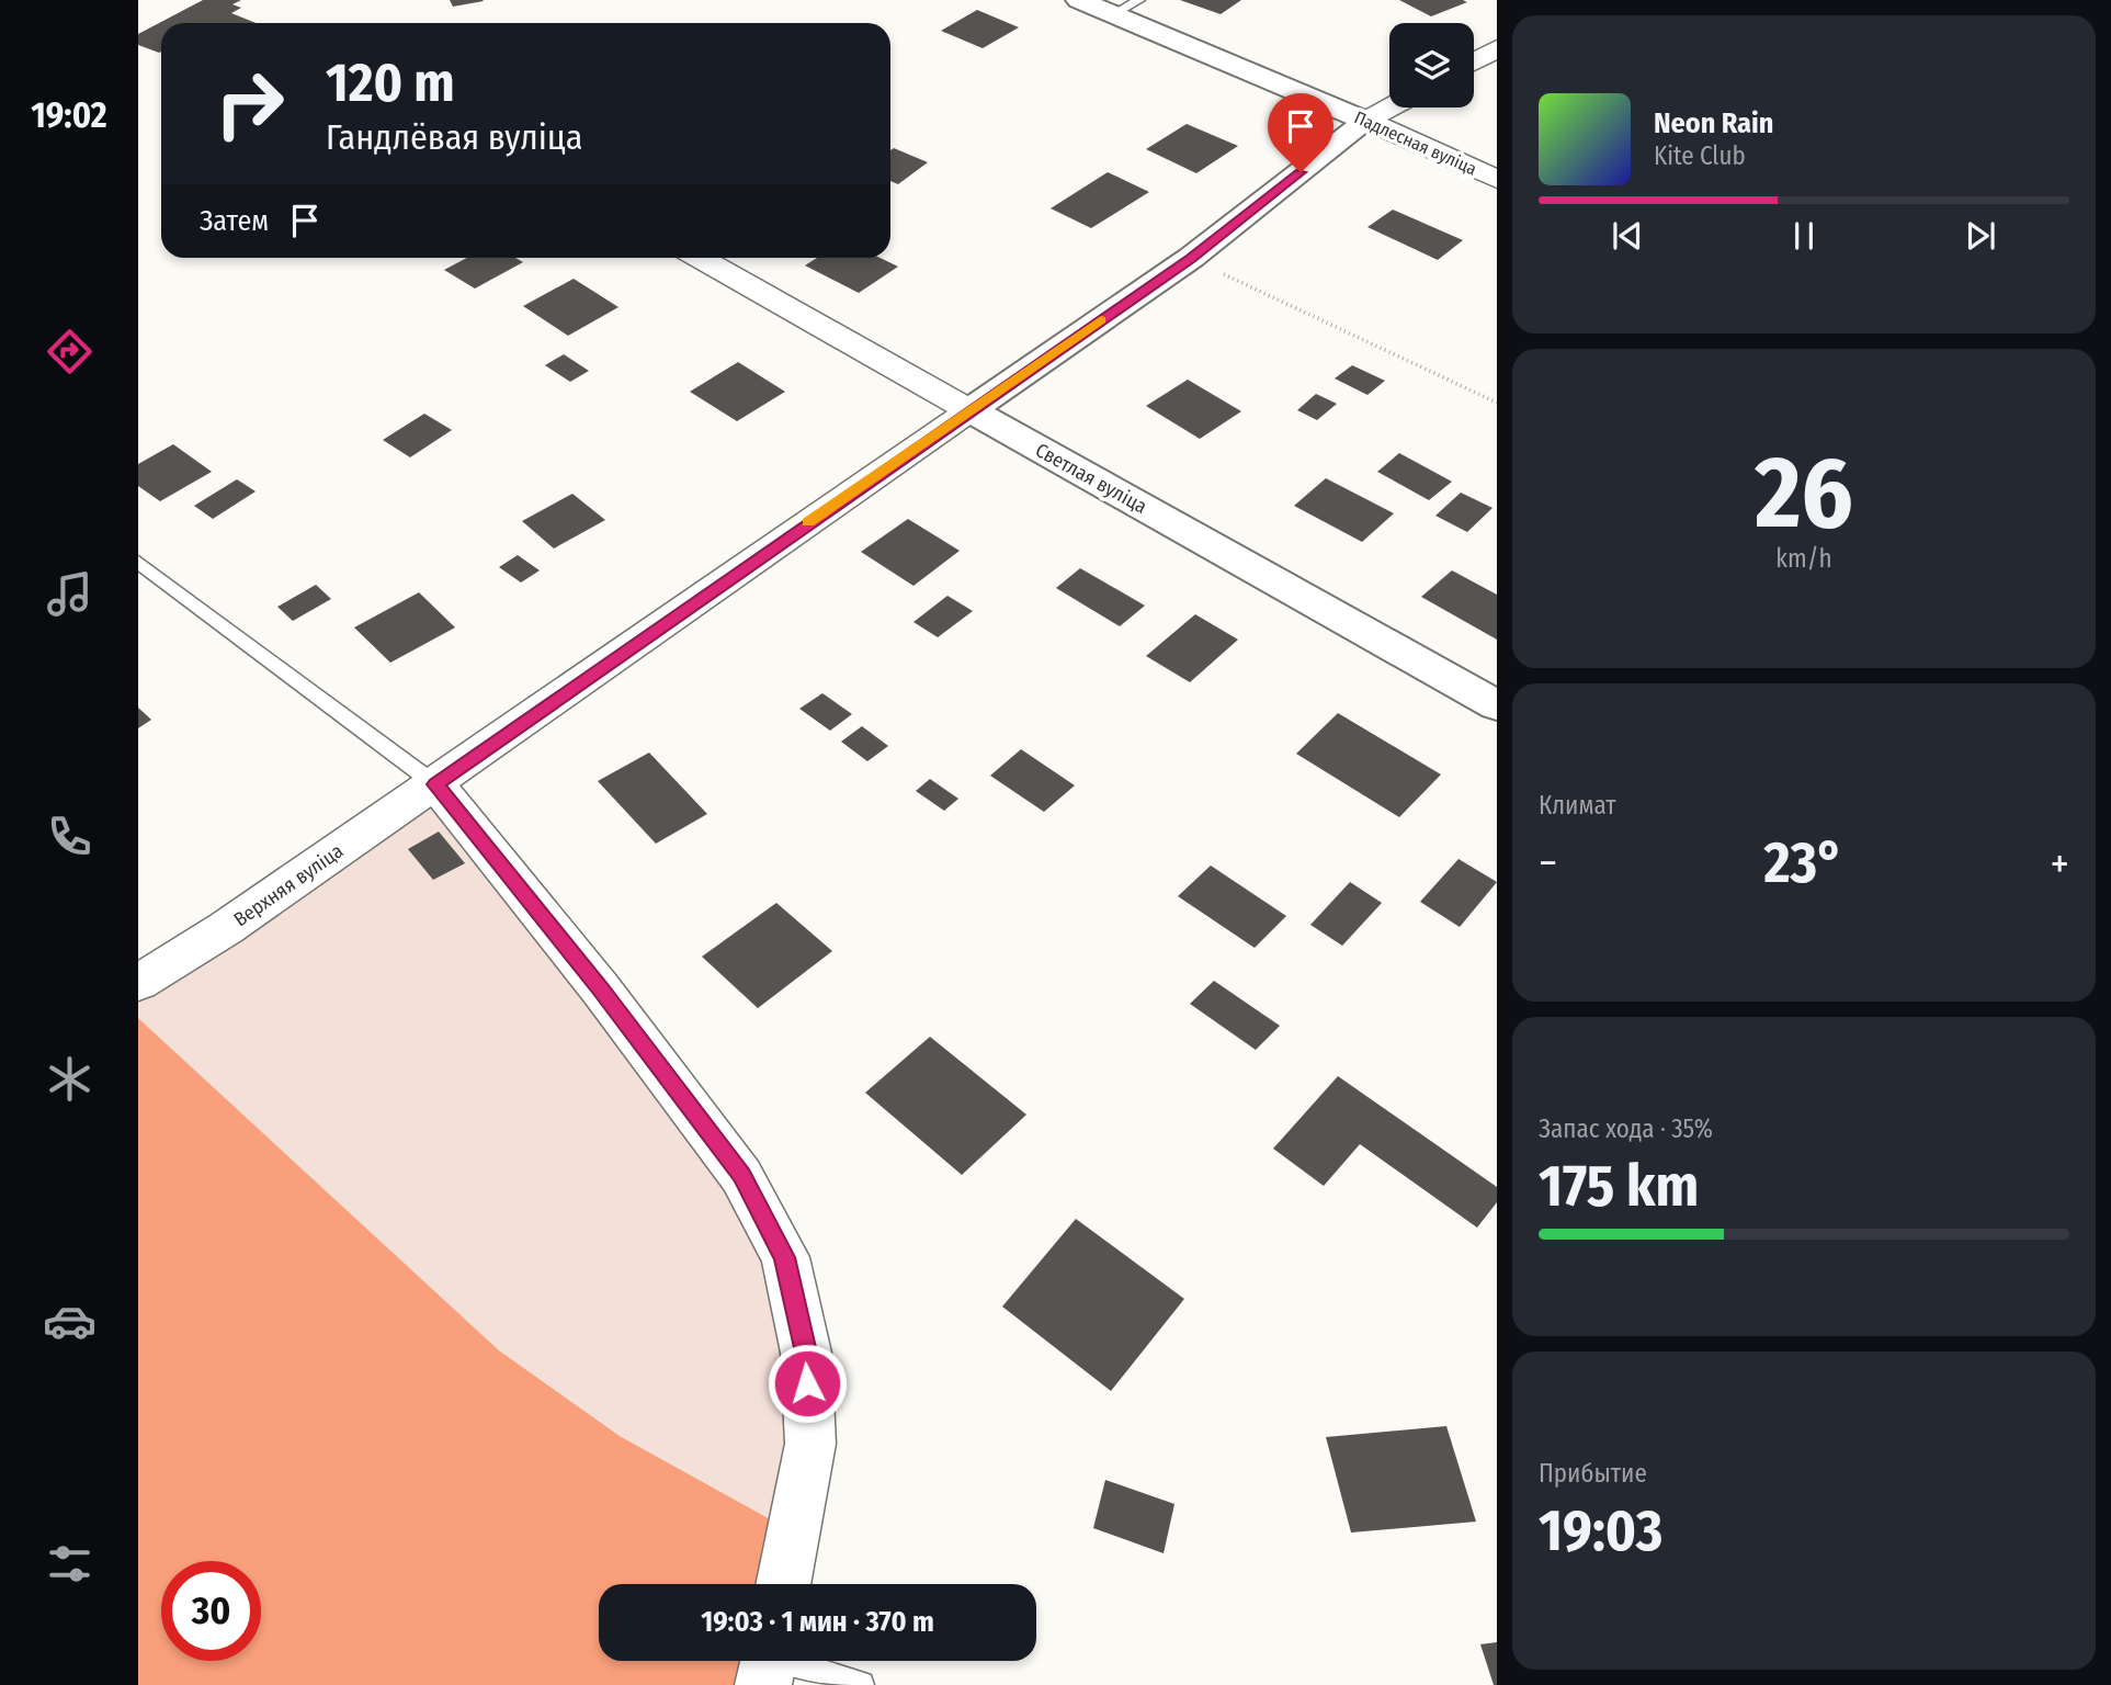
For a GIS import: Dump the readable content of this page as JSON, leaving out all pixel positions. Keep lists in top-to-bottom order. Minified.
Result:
{"streets":{"street":["Падлесная вуліца","Светлая вуліца","Верхняя вуліца"]},"crossings":[["Светлая вуліца","Верхняя вуліца"]],"page":{"tabs":"19:02","turn":["120 m","Гандлёвая вуліца"],"song":["Neon Rain","Kite Club"],"then":"Затем","tile":[["26","km/h"],"Климат",["Запас хода · 35%","175 km"],["Прибытие","19:03"]],"heat":["−","23°","+"],"limit":"30","trip":"19:03 · 1 мин · 370 m"}}
